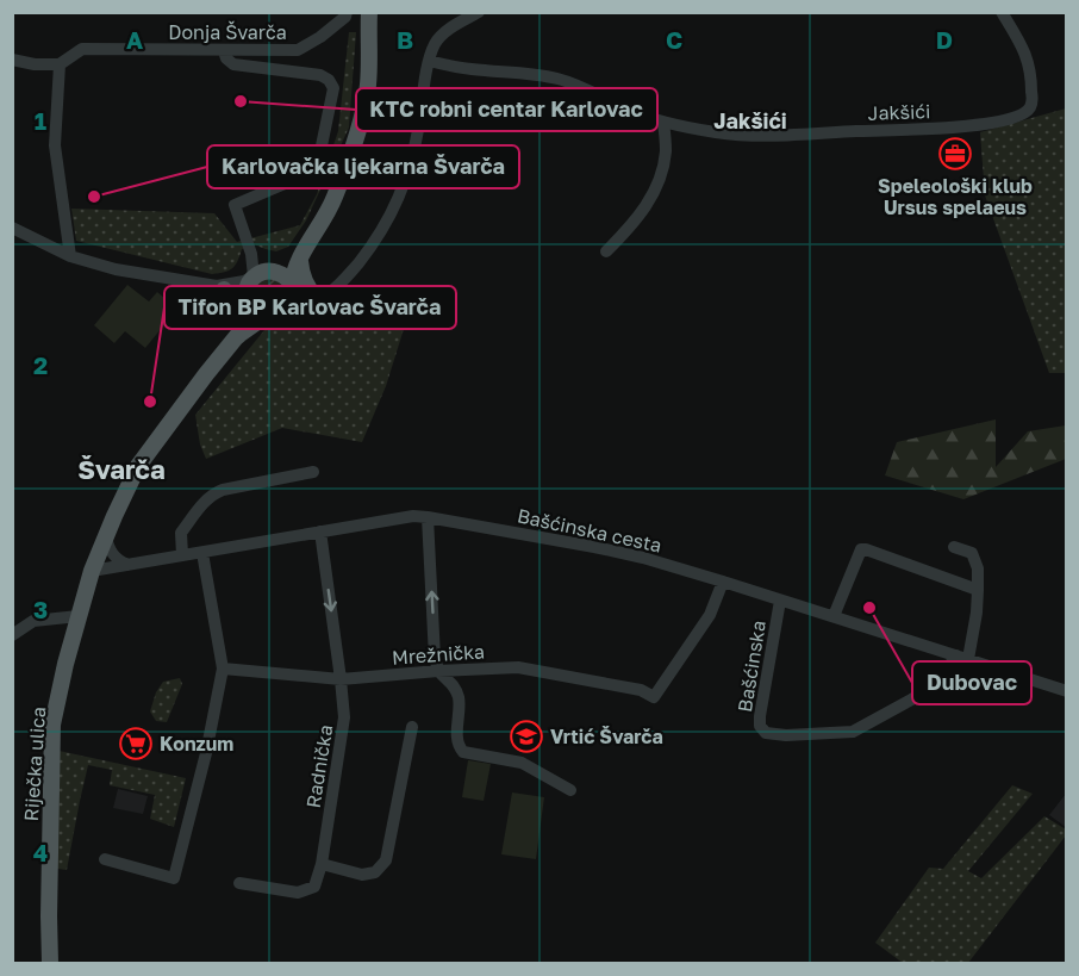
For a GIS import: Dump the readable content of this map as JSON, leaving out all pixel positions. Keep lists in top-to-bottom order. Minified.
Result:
{"streets":{"main road":["Riječka ulica"],"street":["Donja Švarča","Jakšići","Bašćinska cesta","Mrežnička","Bašćinska","Radnička"]},"crossings":[["Bašćinska cesta","Mrežnička"],["Bašćinska cesta","Bašćinska"],["Bašćinska cesta","Riječka ulica"],["Bašćinska cesta","Radnička"],["Mrežnička","Radnička"]],"districts":["Jakšići","Švarča"],"places":{"other":["KTC robni centar Karlovac","Karlovačka ljekarna Švarča","Tifon BP Karlovac Švarča","Dubovac"],"office":["Speleološki klub Ursus spelaeus"],"school or university":["Vrtić Švarča"],"supermarket":["Konzum"]},"grid":{"columns":["A","B","C","D"],"rows":["1","2","3","4"]}}
